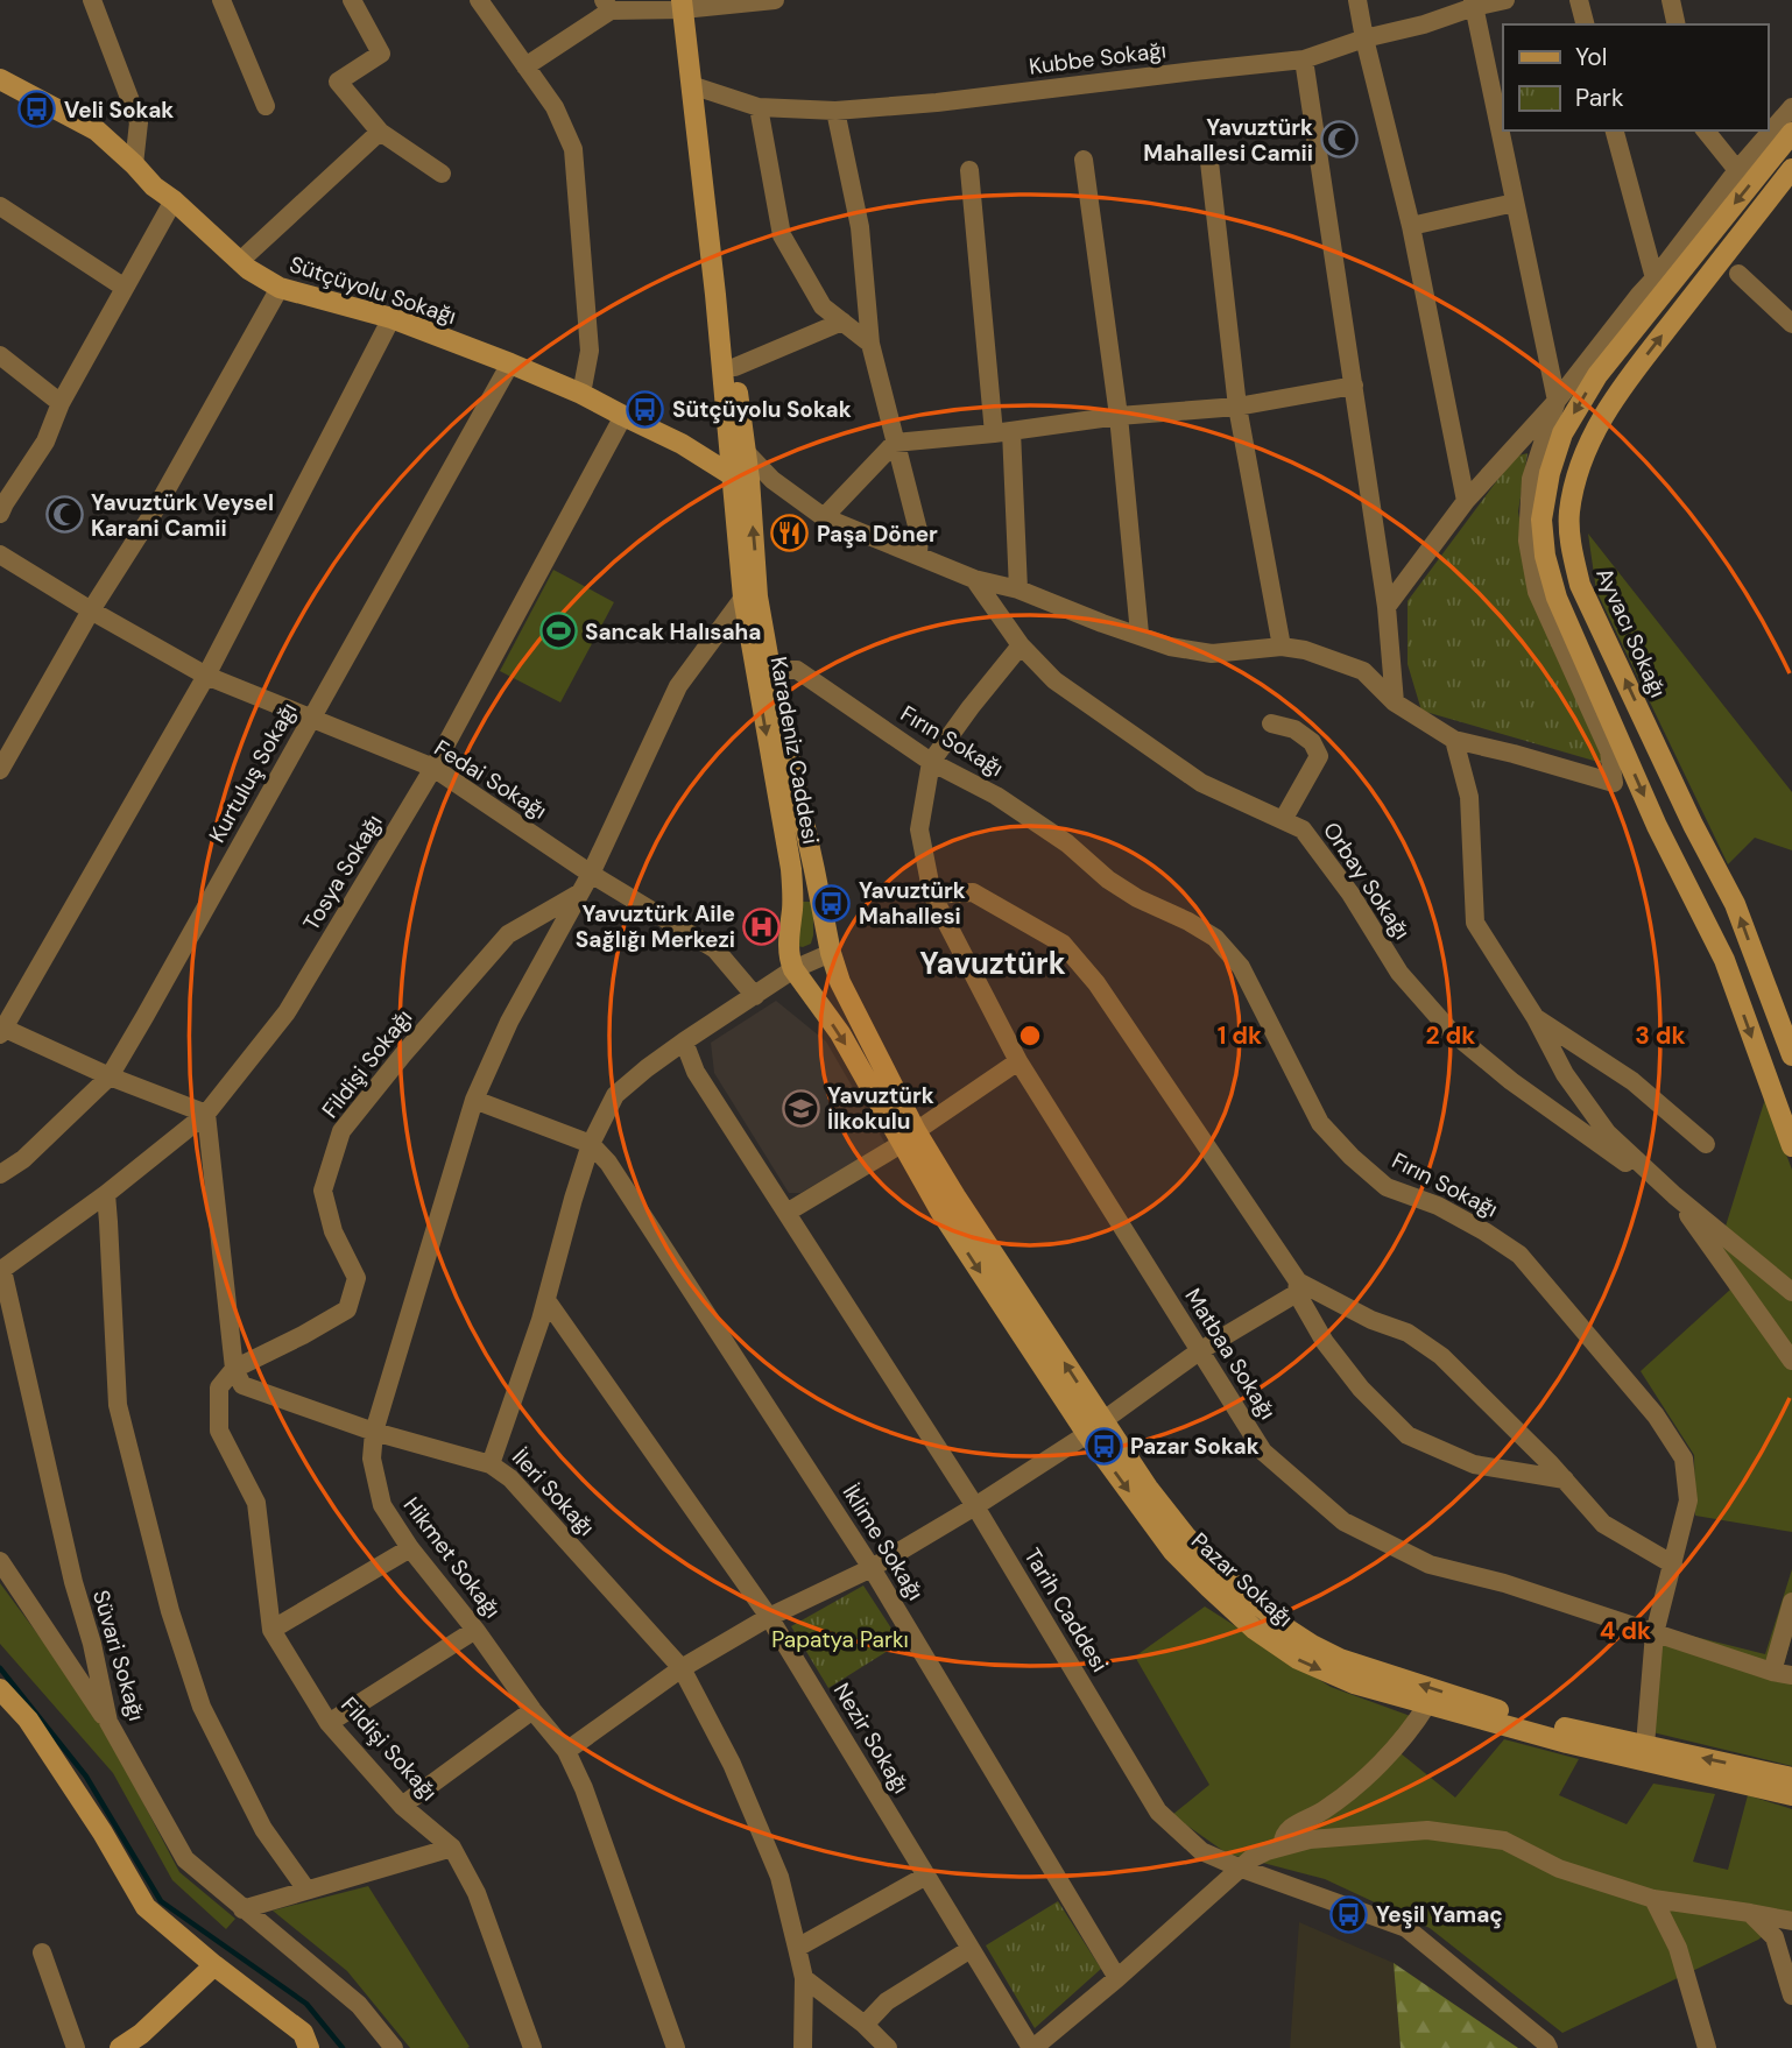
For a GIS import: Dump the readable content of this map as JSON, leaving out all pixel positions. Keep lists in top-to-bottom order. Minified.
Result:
{"streets":{"main road":["Sütçüyolu Sokağı","Ayvacı Sokağı","Karadeniz Caddesi","Pazar Sokağı"],"street":["Kubbe Sokağı","Fırın Sokağı","Kurtuluş Sokağı","Fedai Sokağı","Tosya Sokağı","Orbay Sokağı","Fildişi Sokağı","Matbaa Sokağı","İleri Sokağı","İklime Sokağı","Hikmet Sokağı","Tarih Caddesi","Süvari Sokağı","Nezir Sokağı"]},"crossings":[["Kubbe Sokağı","Karadeniz Caddesi"],["Sütçüyolu Sokağı","Kurtuluş Sokağı"],["Sütçüyolu Sokağı","Tosya Sokağı"],["Fırın Sokağı","Karadeniz Caddesi"],["Fırın Sokağı","Matbaa Sokağı"],["Fırın Sokağı","Pazar Sokağı"],["Karadeniz Caddesi","Fildişi Sokağı"],["Karadeniz Caddesi","İleri Sokağı"],["Karadeniz Caddesi","Pazar Sokağı"],["Kurtuluş Sokağı","Fedai Sokağı"],["Fedai Sokağı","Tosya Sokağı"],["Fedai Sokağı","Fildişi Sokağı"],["Fedai Sokağı","İleri Sokağı"],["Tosya Sokağı","Süvari Sokağı"],["Fildişi Sokağı","Hikmet Sokağı"],["İleri Sokağı","İklime Sokağı"],["İleri Sokağı","Pazar Sokağı"],["İleri Sokağı","Tarih Caddesi"],["İleri Sokağı","Nezir Sokağı"]],"one_way":["Ayvacı Sokağı"],"districts":["Yavuztürk"],"parks":["Papatya Parkı"],"places":{"bus stop":["Veli Sokak","Sütçüyolu Sokak","Yavuztürk Mahallesi","Pazar Sokak","Yeşil Yamaç"],"mosque":["Yavuztürk Mahallesi Camii","Yavuztürk Veysel Karani Camii"],"restaurant":["Paşa Döner"],"sports":["Sancak Halısaha"],"hospital":["Yavuztürk Aile Sağlığı Merkezi"],"school or university":["Yavuztürk İlkokulu"]},"legend":["Yol","Park"],"rings":["1 dk","2 dk","3 dk","4 dk"]}
